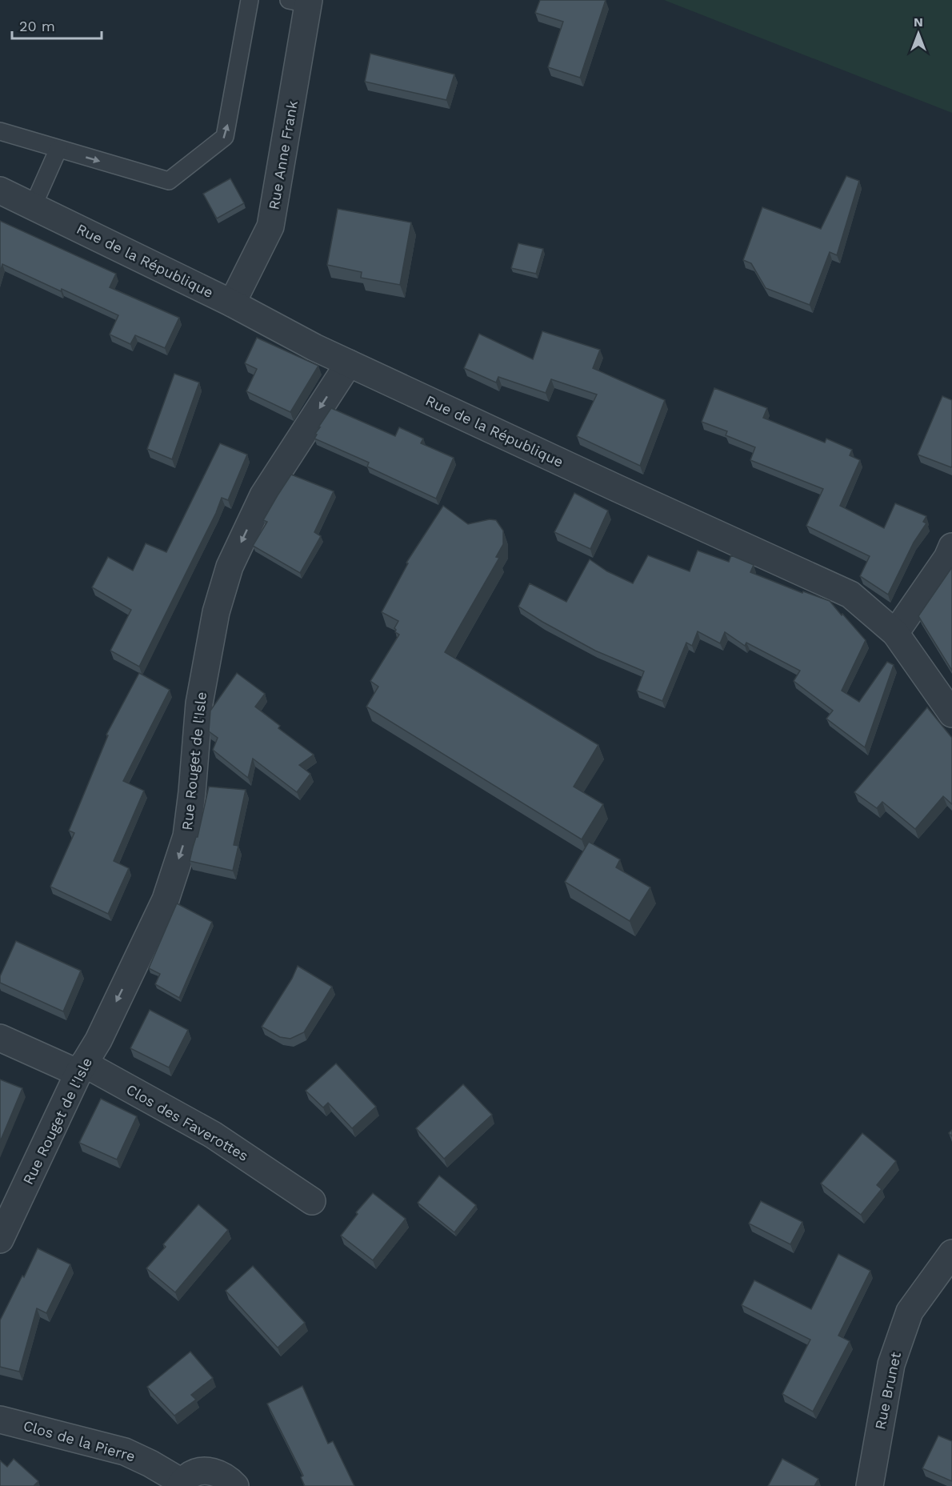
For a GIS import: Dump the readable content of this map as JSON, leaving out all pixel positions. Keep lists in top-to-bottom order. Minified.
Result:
{"streets":{"street":["Rue Anne Frank","Rue de la République","Rue Rouget de l'Isle","Clos des Faverottes","Rue Brunet","Clos de la Pierre"]},"crossings":[["Rue Anne Frank","Rue de la République"],["Rue de la République","Rue Rouget de l'Isle"],["Rue Rouget de l'Isle","Clos des Faverottes"]],"one_way":["Rue Rouget de l'Isle"],"scale_bar":"20 m","north":"top"}
